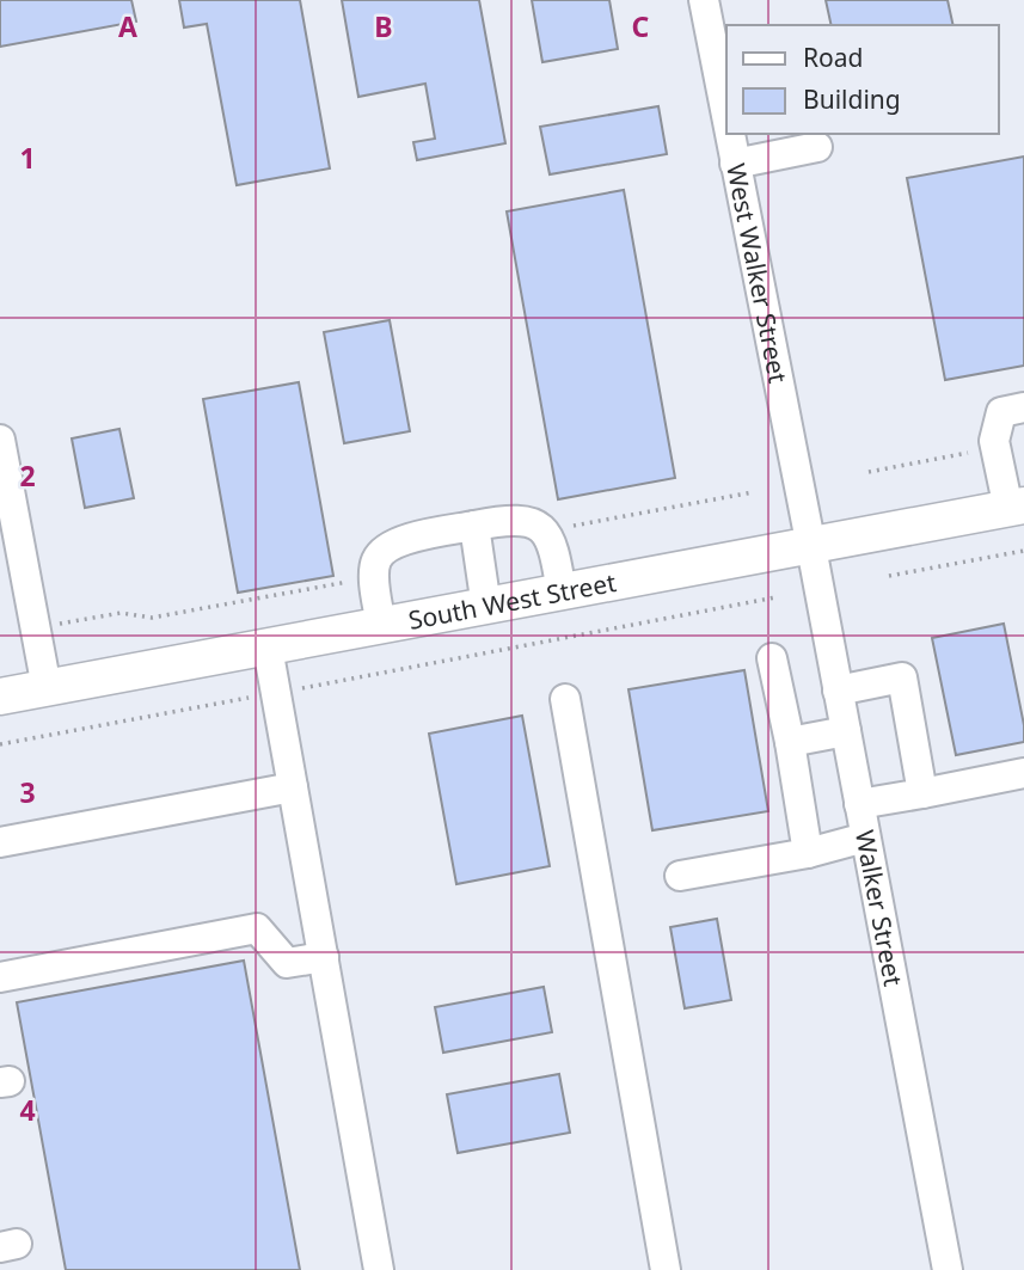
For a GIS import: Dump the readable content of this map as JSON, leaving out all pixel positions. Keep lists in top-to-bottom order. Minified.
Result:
{"streets":{"main road":["South West Street"],"street":["West Walker Street","Walker Street"]},"crossings":[["West Walker Street","South West Street"],["West Walker Street","Walker Street"],["South West Street","Walker Street"]],"legend":["Road","Building"],"grid":{"columns":["A","B","C"],"rows":["1","2","3","4"]}}
